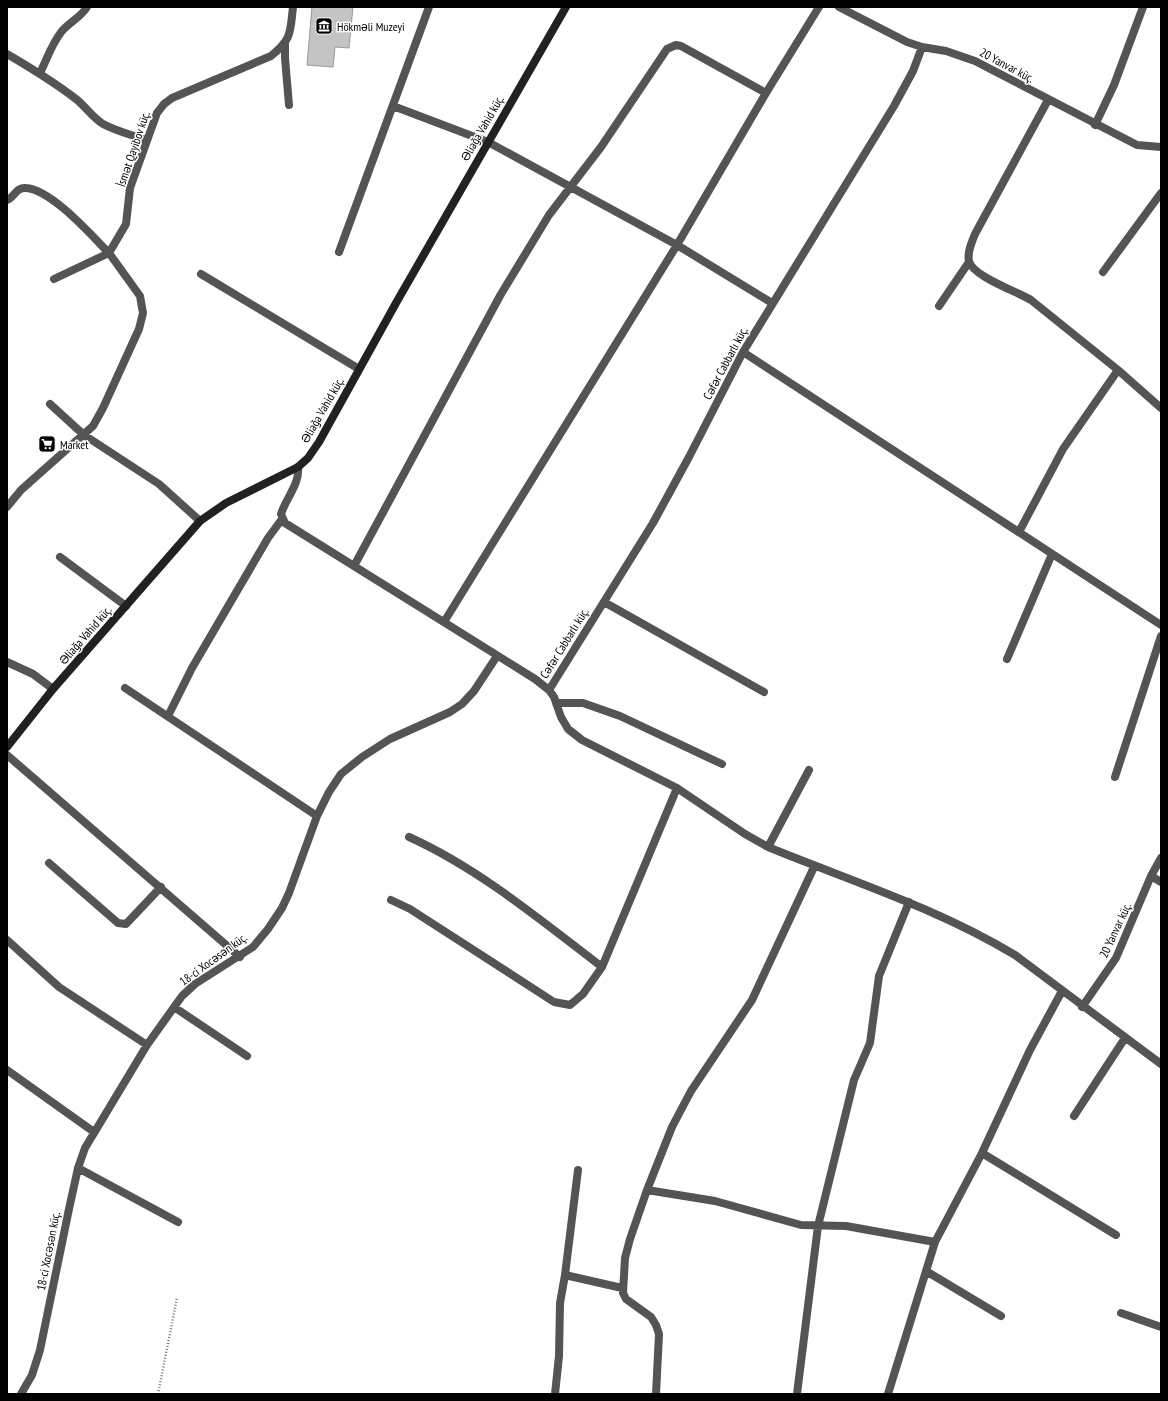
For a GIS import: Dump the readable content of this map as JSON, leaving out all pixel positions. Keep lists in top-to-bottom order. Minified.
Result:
{"streets":{"street":["20 Yanvar küç.","Əliağa Vahid küç.","İsmət Qayibov küç.","Cəfər Cabbarlı küç.","18-ci Xocəsən küç."]},"crossings":[["20 Yanvar küç.","Cəfər Cabbarlı küç."]],"places":{"museum":["Hökməli Muzeyi"],"supermarket":["Market"]}}
